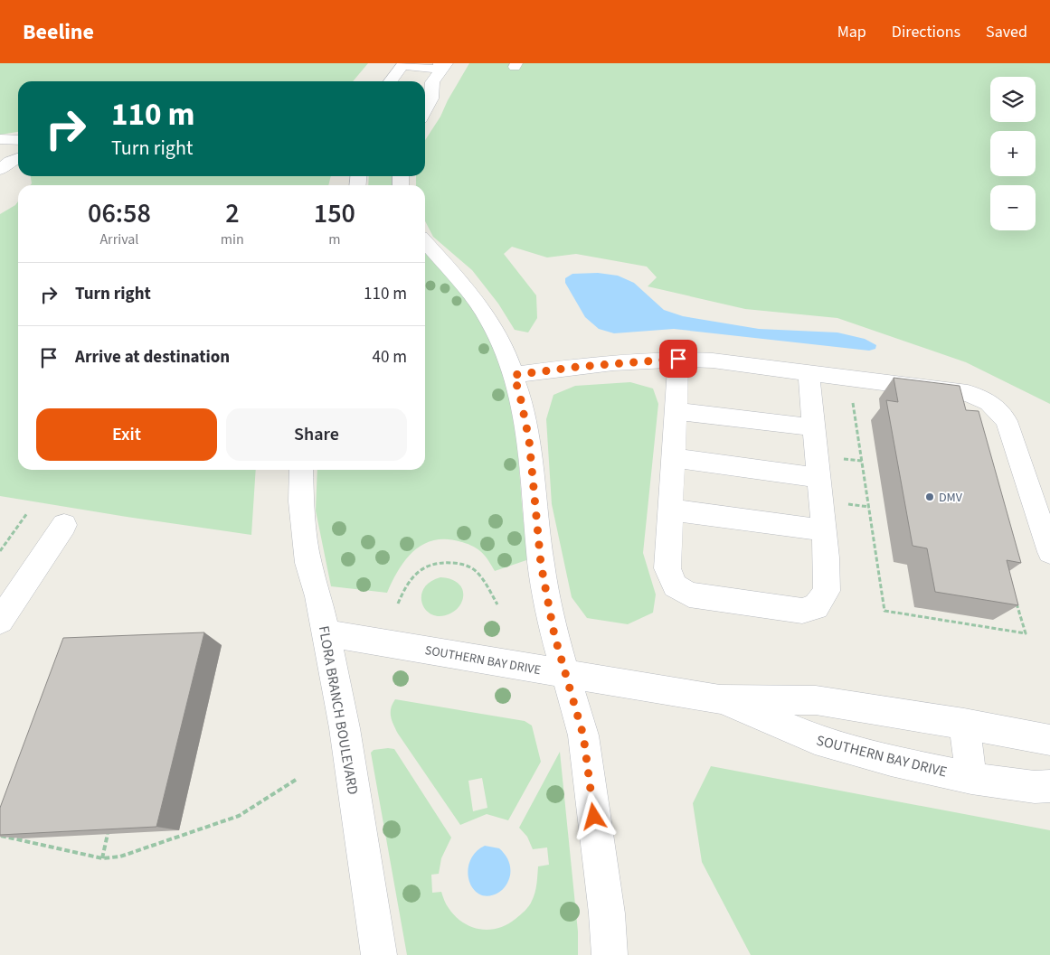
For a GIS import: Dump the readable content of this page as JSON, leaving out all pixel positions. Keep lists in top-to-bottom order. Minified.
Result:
{"streets":{"street":["SOUTHERN BAY DRIVE","FLORA BRANCH BOULEVARD"]},"crossings":[["SOUTHERN BAY DRIVE","FLORA BRANCH BOULEVARD"]],"places":["DMV"],"page":{"header":"Beeline","nav":["Map","Directions","Saved"],"map_buttons":["+","−"],"turn":["110 m","Turn right"],"eta":["06:58","Arrival","2","min","150","m"],"list":[{"name":"Turn right","value":"110 m"},{"name":"Arrive at destination","value":"40 m"}],"buttons":["Exit","Share"]}}
